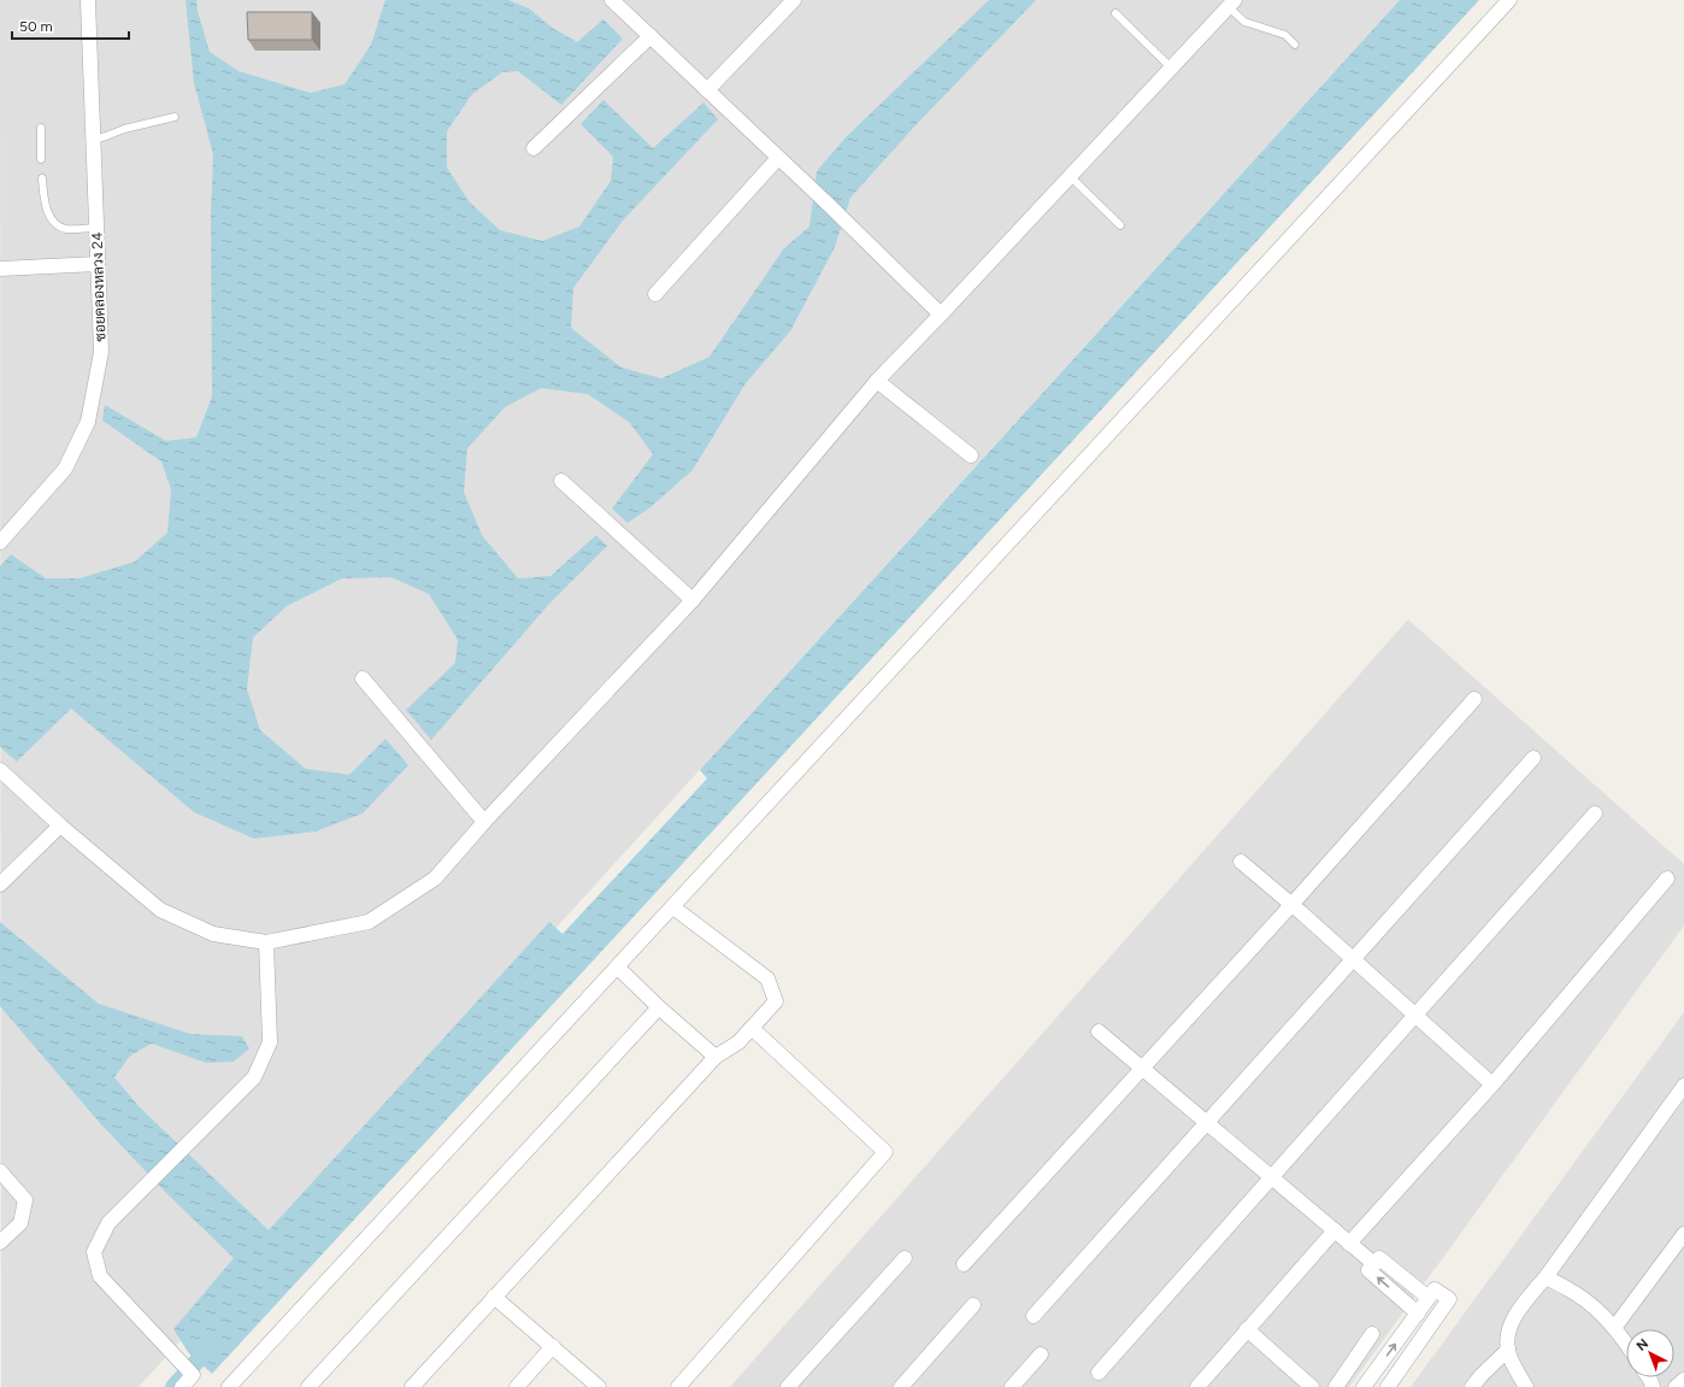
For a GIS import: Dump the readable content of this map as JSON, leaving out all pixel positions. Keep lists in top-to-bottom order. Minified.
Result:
{"streets":{"street":["ซอยคลองหลวง 24"]},"scale_bar":"50 m","north":"top left"}
